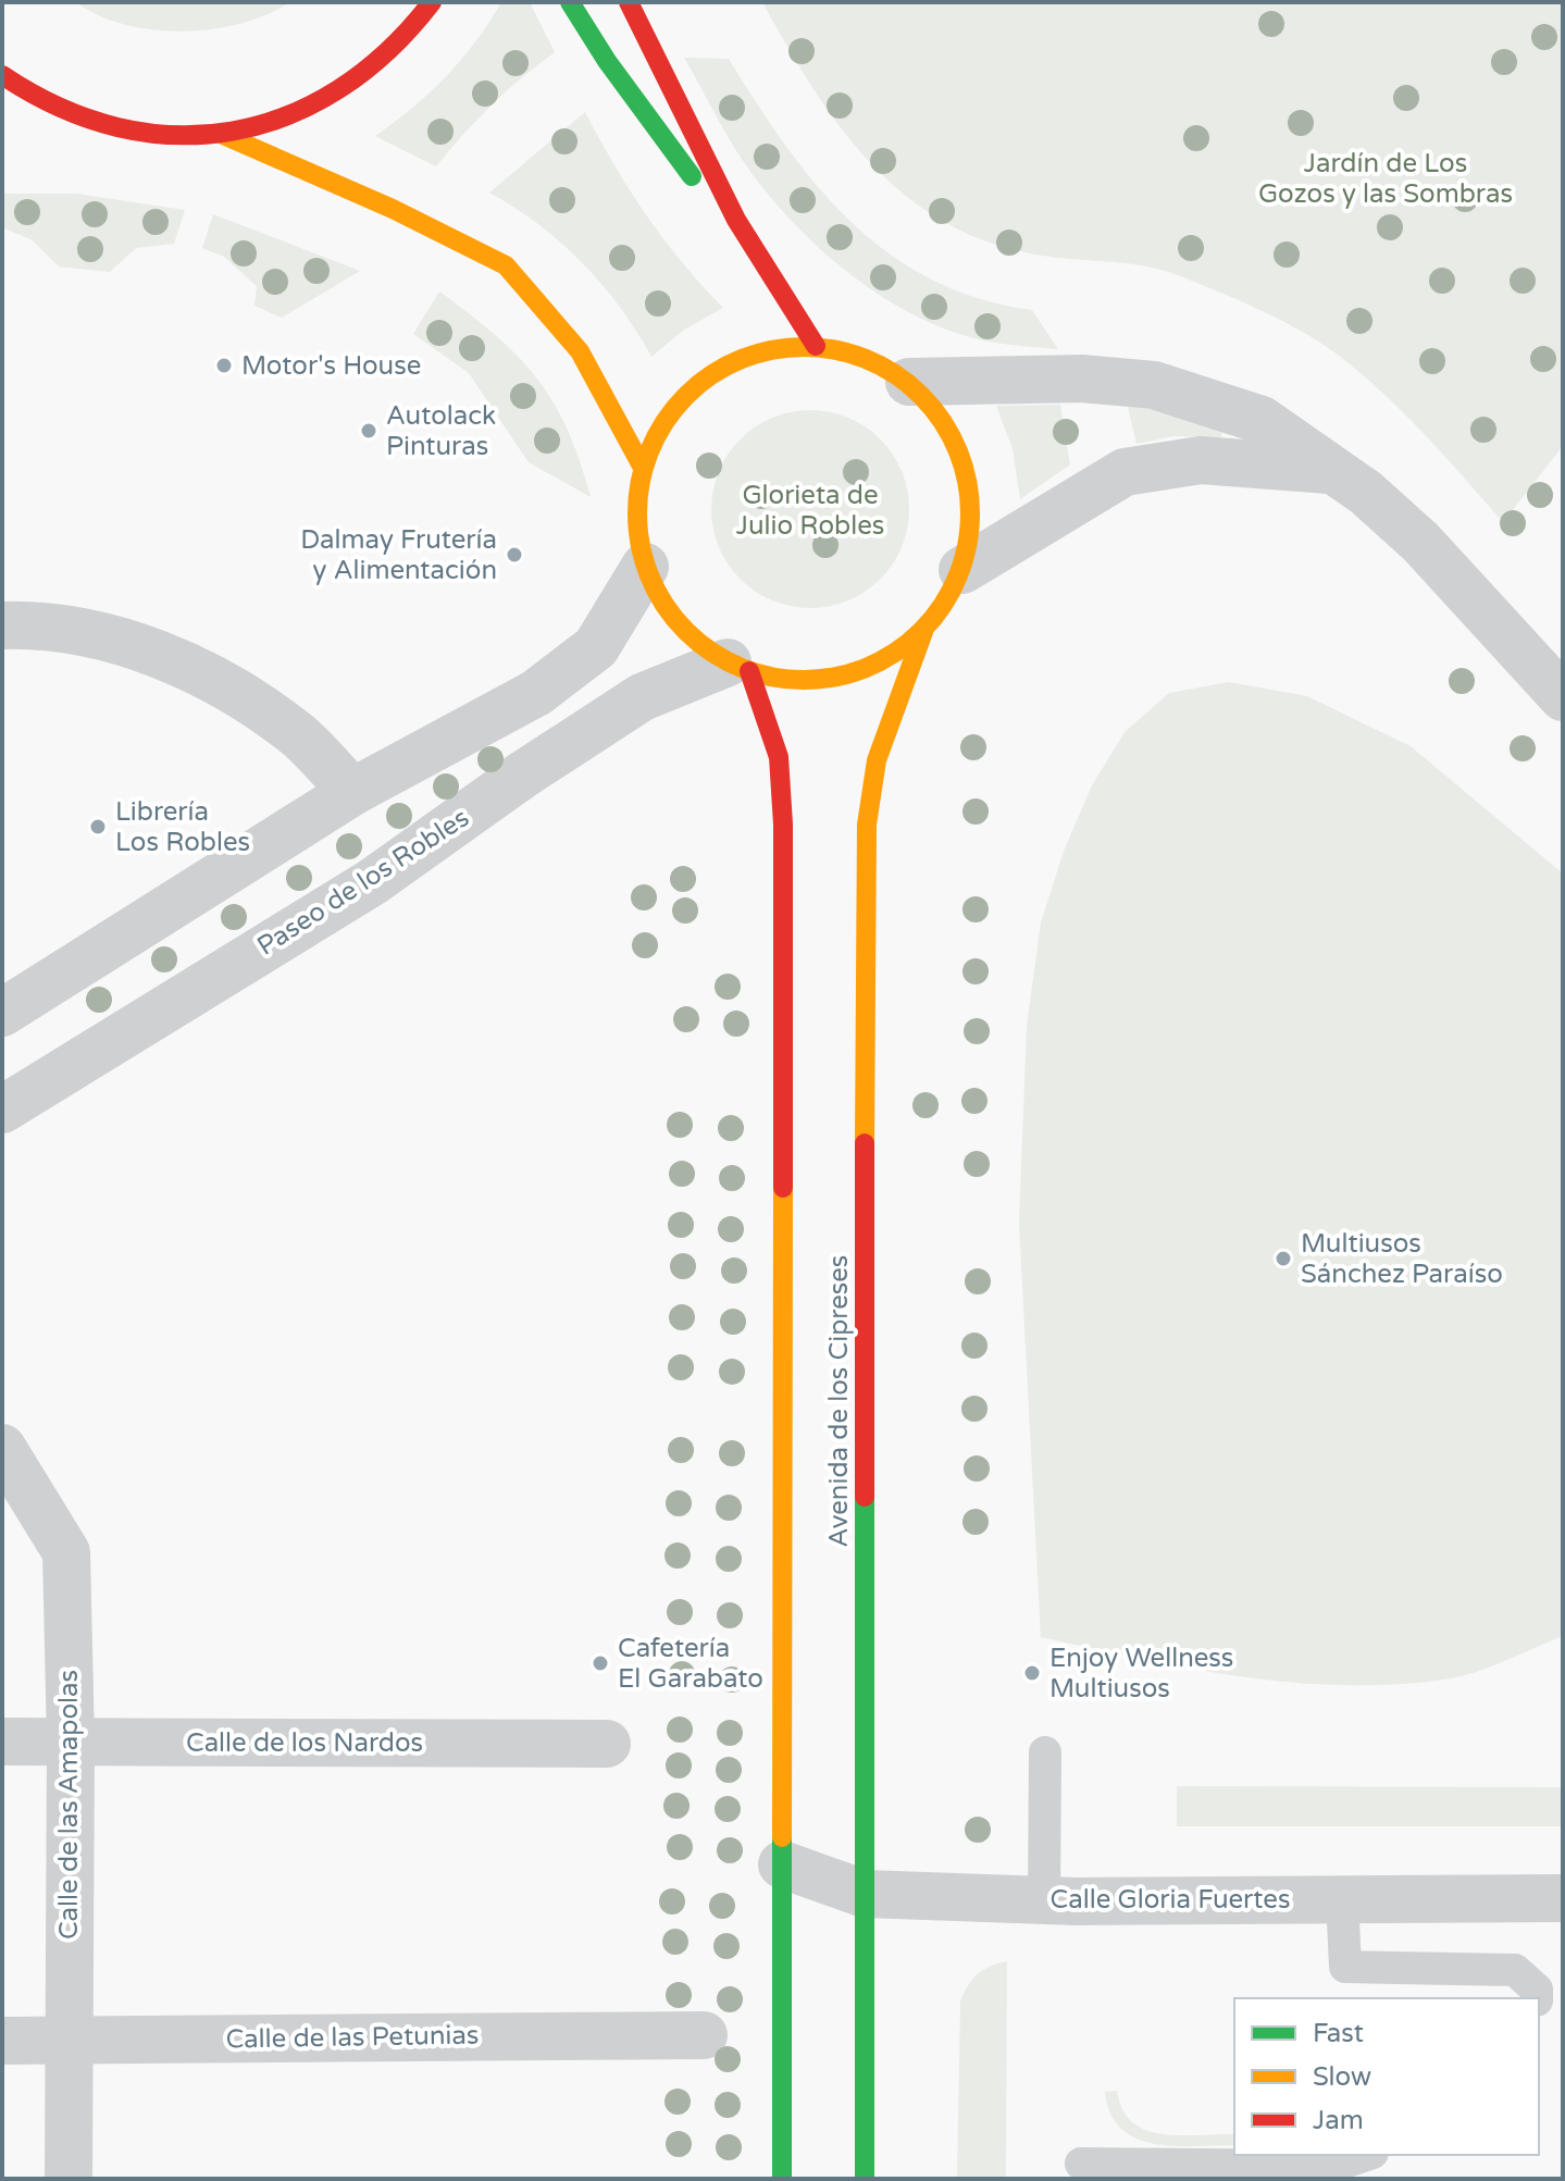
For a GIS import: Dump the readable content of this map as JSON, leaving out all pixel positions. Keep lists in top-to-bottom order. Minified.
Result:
{"streets":{"main road":["Avenida de los Cipreses"],"street":["Paseo de los Robles","Calle de los Nardos","Calle de las Amapolas","Calle Gloria Fuertes","Calle de las Petunias"]},"crossings":[["Avenida de los Cipreses","Calle Gloria Fuertes"],["Calle de los Nardos","Calle de las Amapolas"],["Calle de las Amapolas","Calle de las Petunias"]],"parks":["Jardín de Los Gozos y las Sombras","Glorieta de Julio Robles"],"places":["Motor's House","Autolack Pinturas","Dalmay Frutería y Alimentación","Librería Los Robles","Multiusos Sánchez Paraíso","Cafetería El Garabato","Enjoy Wellness Multiusos"],"legend":["Fast","Slow","Jam"]}
